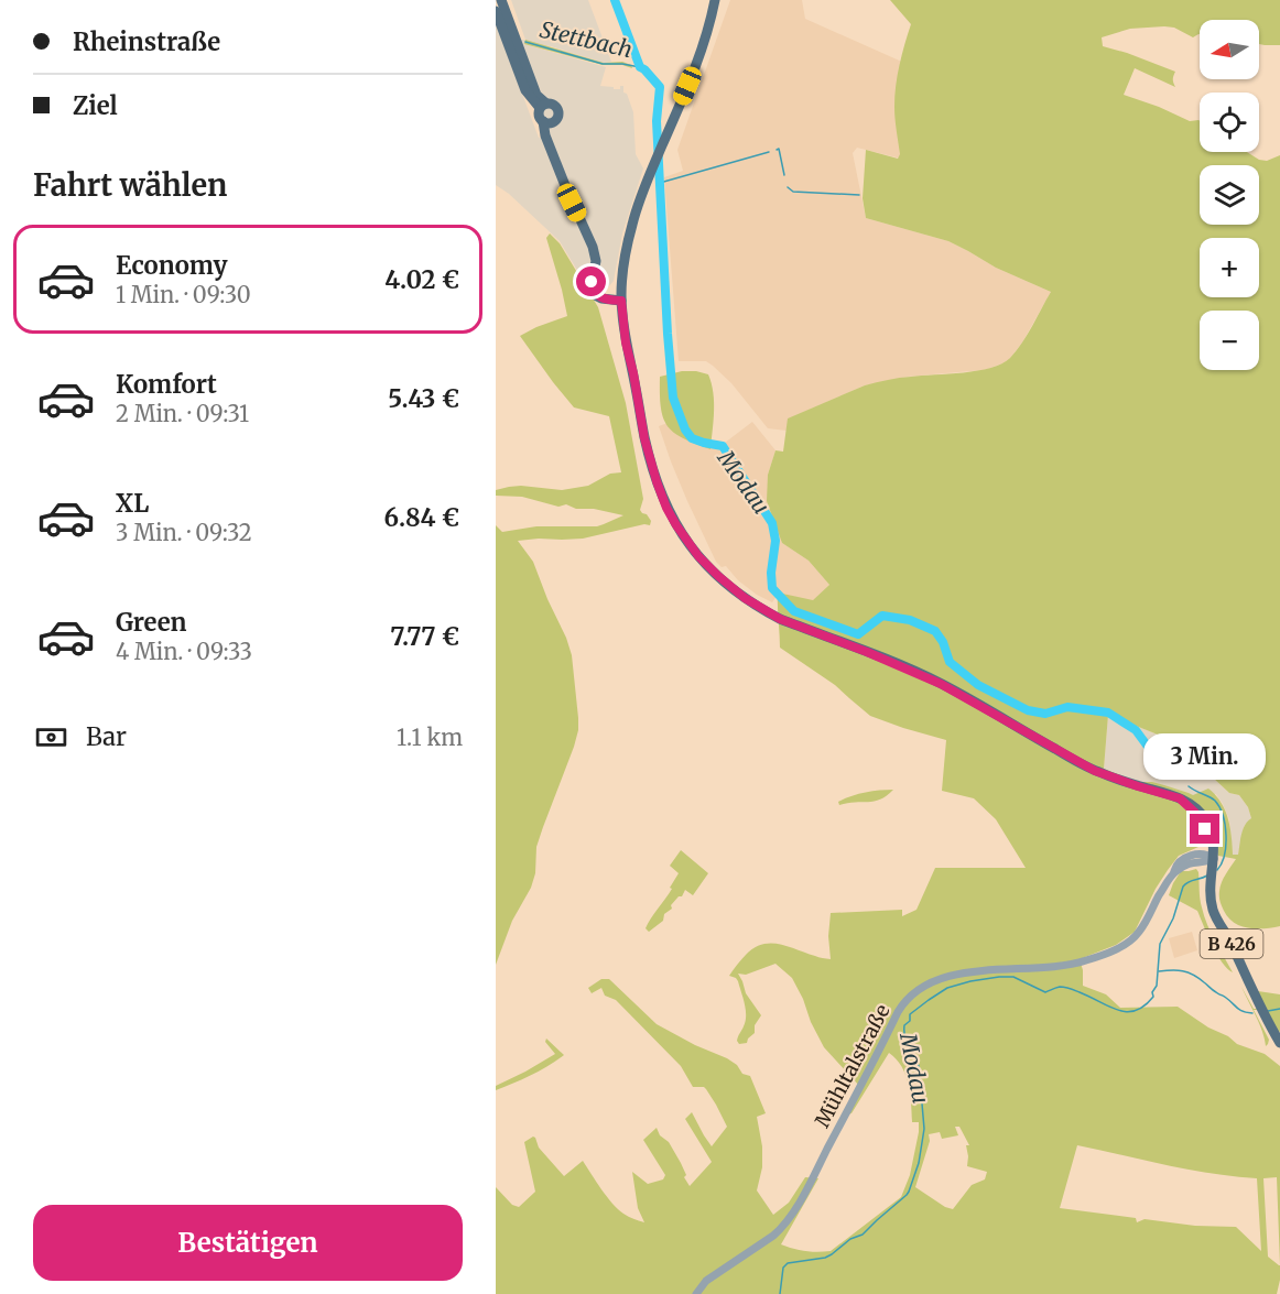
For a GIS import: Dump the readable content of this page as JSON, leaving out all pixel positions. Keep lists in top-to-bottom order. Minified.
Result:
{"streets":{"main road":["B 426"],"street":["Mühltalstraße"]},"crossings":[["B 426","Mühltalstraße"]],"water":["Stettbach","Modau"],"north":"left","page":{"banner":["Rheinstraße","Ziel"],"map_buttons":["+","−"],"heading":"Fahrt wählen","list":[{"name":"Economy","note":"1 Min. · 09:30","value":"4.02 €"},{"name":"Komfort","note":"2 Min. · 09:31","value":"5.43 €"},{"name":"XL","note":"3 Min. · 09:32","value":"6.84 €"},{"name":"Green","note":"4 Min. · 09:33","value":"7.77 €"}],"pay":["Bar","1.1 km"],"bubble":"3 Min.","buttons":"Bestätigen"}}
